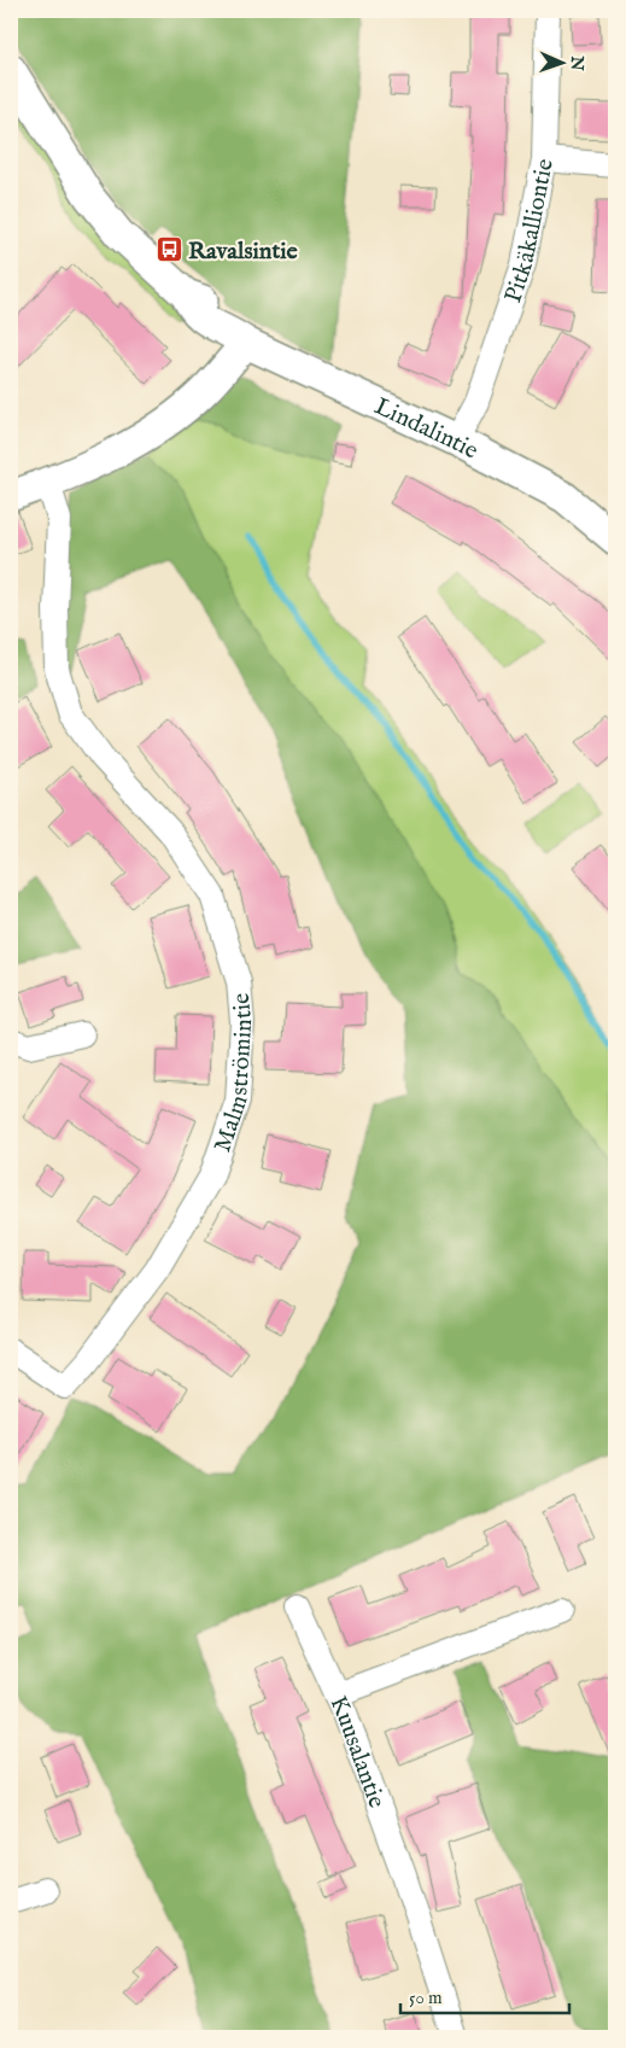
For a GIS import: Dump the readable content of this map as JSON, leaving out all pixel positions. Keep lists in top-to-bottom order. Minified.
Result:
{"streets":{"street":["Pitkäkalliontie","Lindalintie","Malmströmintie","Kuusalantie"]},"crossings":[["Pitkäkalliontie","Lindalintie"]],"places":{"bus stop":["Ravalsintie"]},"scale_bar":"50 m","north":"right"}
